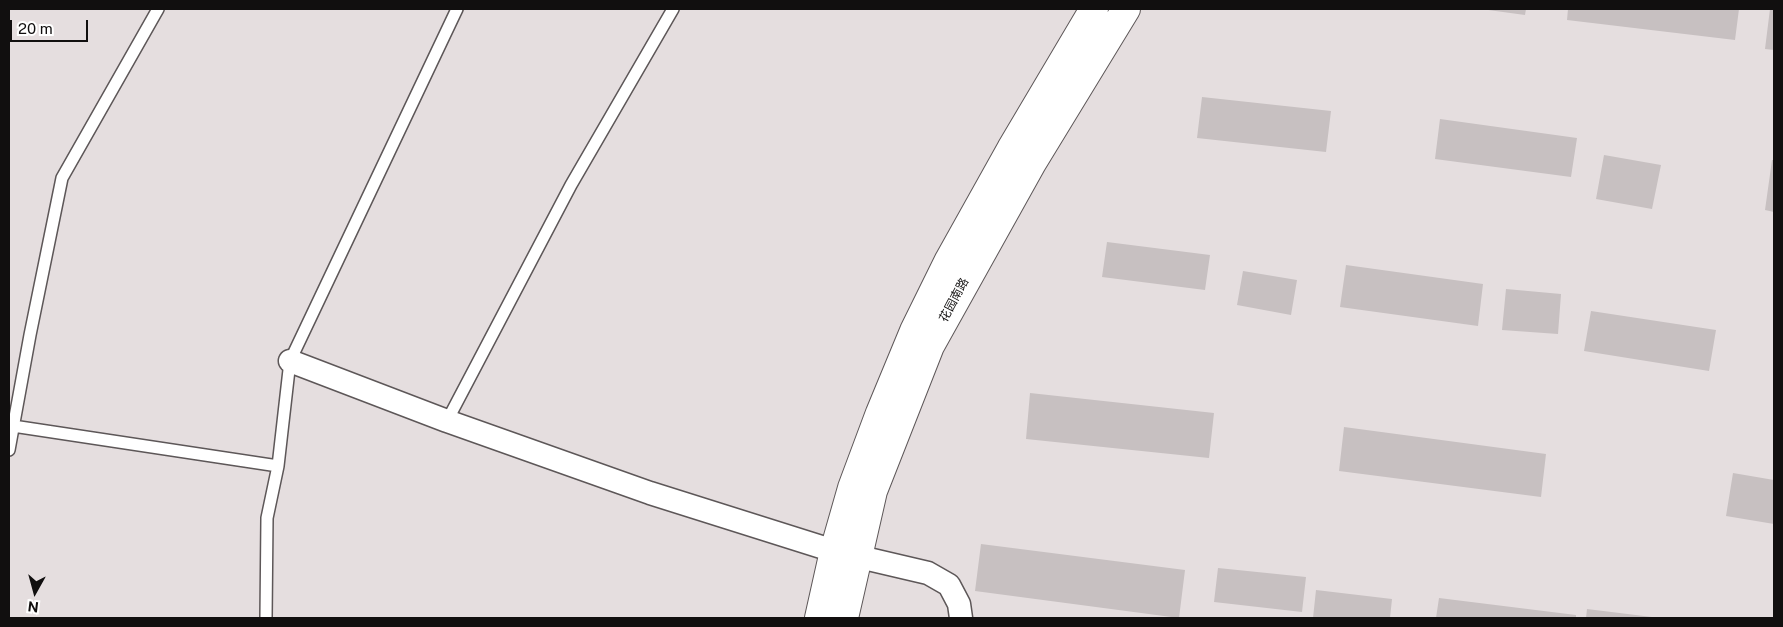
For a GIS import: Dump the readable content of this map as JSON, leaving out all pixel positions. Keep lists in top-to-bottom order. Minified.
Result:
{"streets":{"street":["花园南路"]},"scale_bar":"20 m","north":"bottom"}
